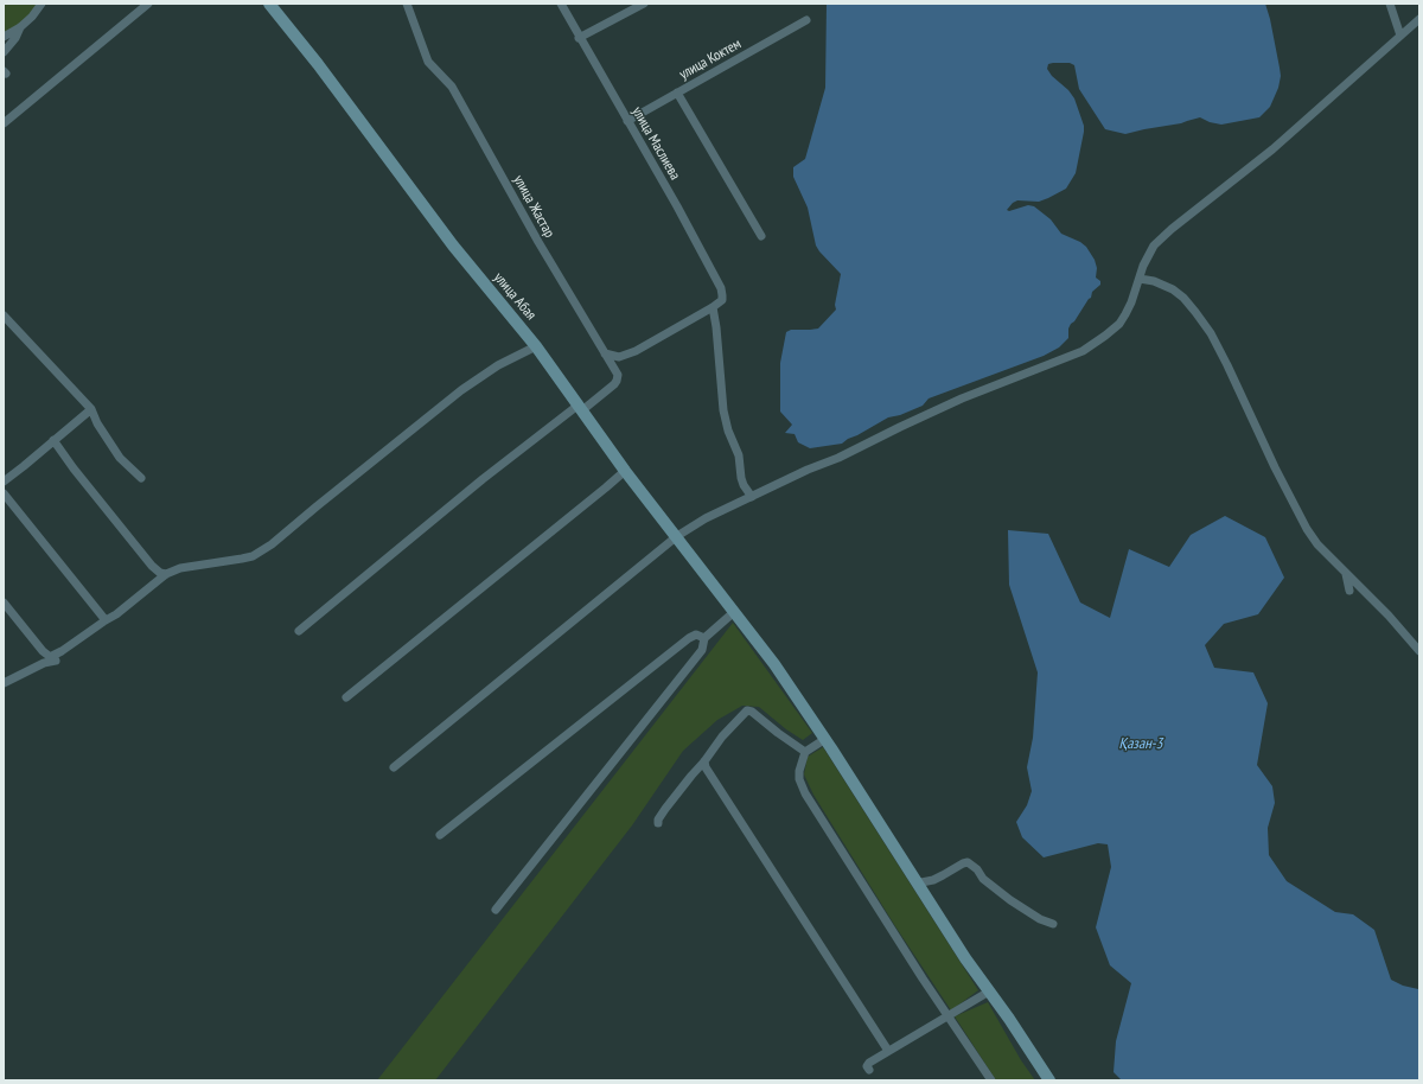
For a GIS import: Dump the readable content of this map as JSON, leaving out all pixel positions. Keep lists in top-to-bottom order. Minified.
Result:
{"streets":{"main road":["улица Абая"],"street":["улица Коктем","улица Маслиева","улица Жастар"]},"crossings":[["улица Коктем","улица Маслиева"],["улица Жастар","улица Абая"]],"water":["Қазан-3"]}
